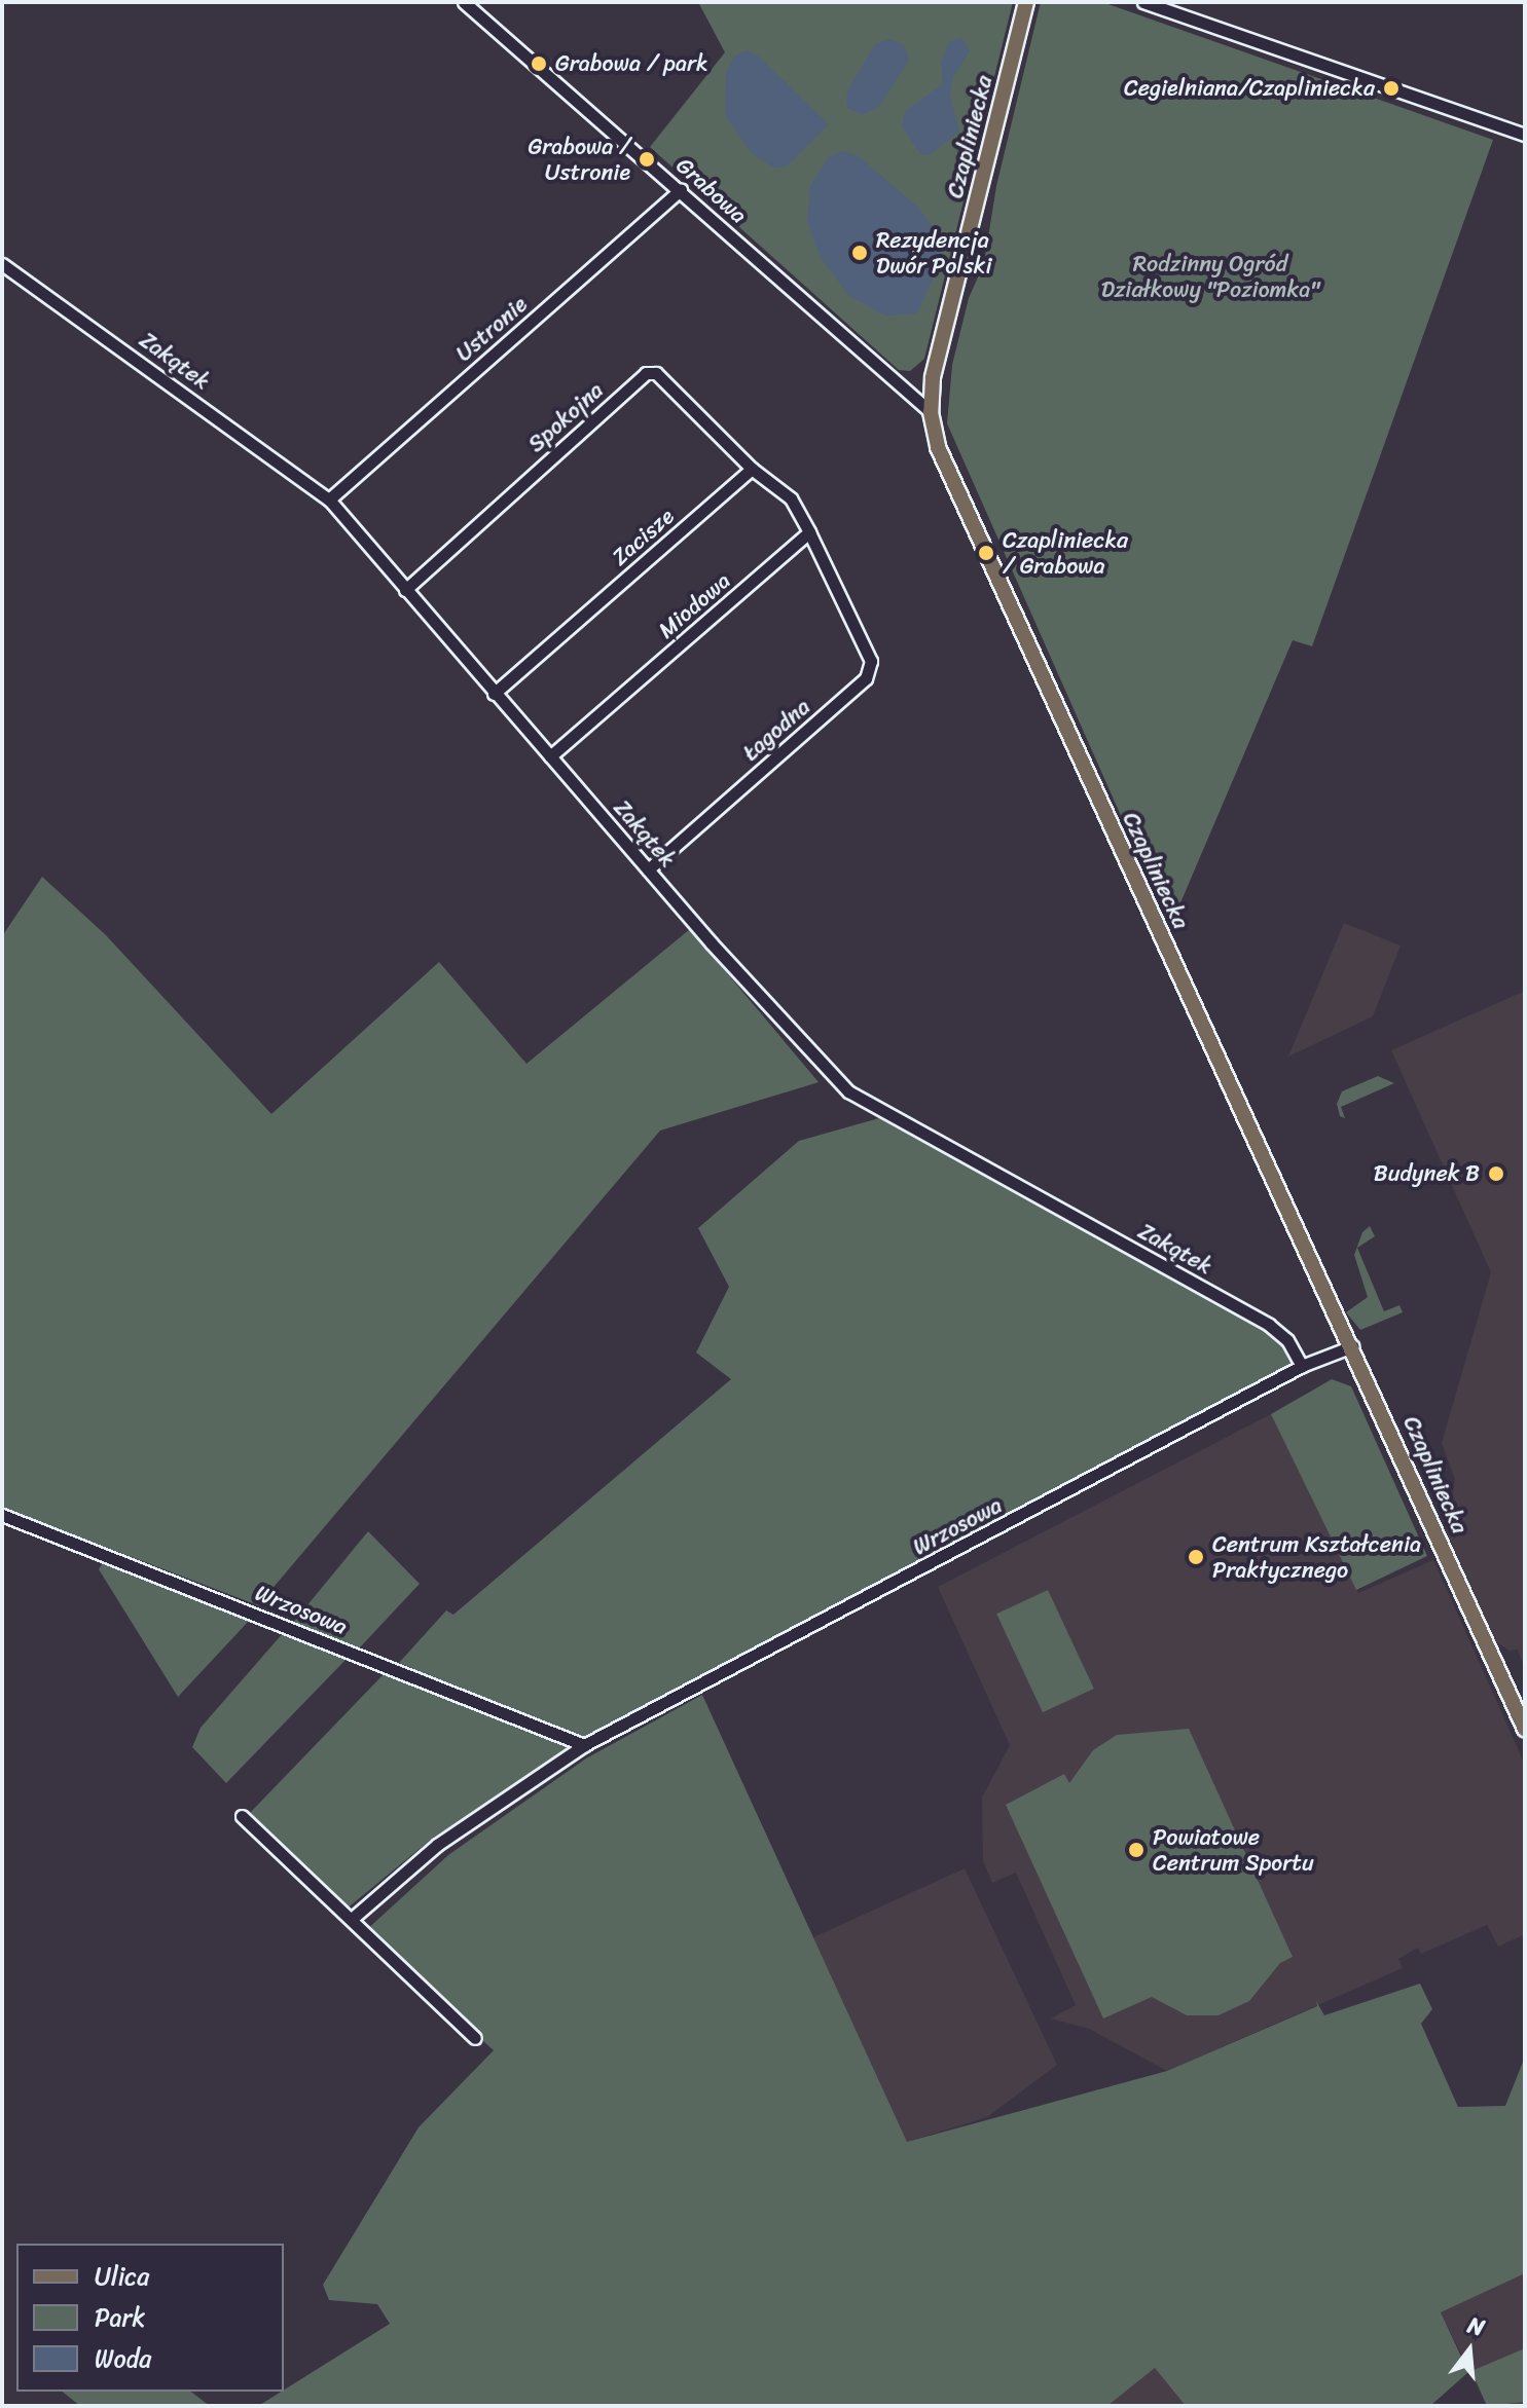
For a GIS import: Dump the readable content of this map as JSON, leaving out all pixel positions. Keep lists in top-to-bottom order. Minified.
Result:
{"streets":{"main road":["Czapliniecka"],"street":["Grabowa","Ustronie","Zakątek","Spokojna","Zacisze","Miodowa","Łagodna","Wrzosowa"]},"crossings":[["Czapliniecka","Grabowa"],["Czapliniecka","Wrzosowa"],["Grabowa","Ustronie"],["Ustronie","Zakątek"],["Zakątek","Spokojna"],["Zakątek","Zacisze"],["Zakątek","Miodowa"],["Zakątek","Łagodna"],["Zakątek","Wrzosowa"],["Spokojna","Zacisze"],["Miodowa","Łagodna"]],"parks":["Rodzinny Ogród Działkowy \"Poziomka\""],"places":["Grabowa / park","Cegielniana/Czapliniecka","Grabowa / Ustronie","Rezydencja Dwór Polski","Czapliniecka / Grabowa","Budynek B","Centrum Kształcenia Praktycznego","Powiatowe Centrum Sportu"],"legend":["Ulica","Park","Woda"],"north":"top"}
